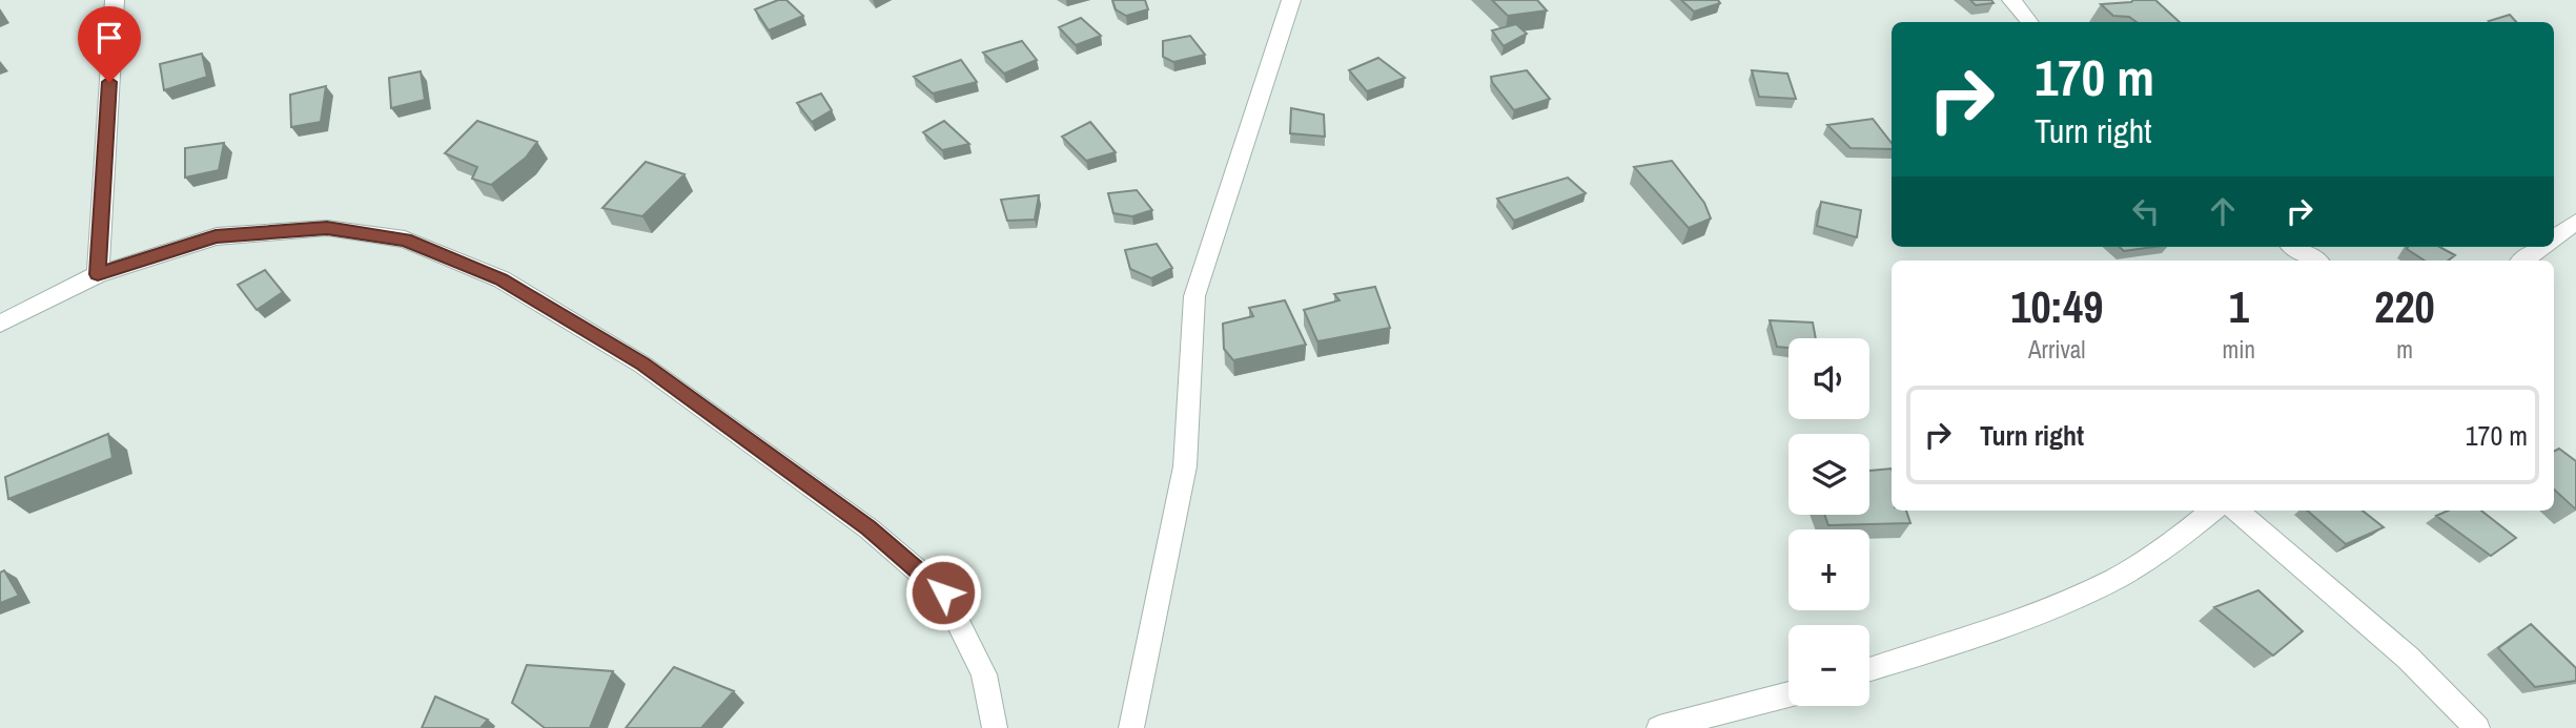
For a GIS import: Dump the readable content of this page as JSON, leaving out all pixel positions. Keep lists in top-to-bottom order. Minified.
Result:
{"page":{"turn":["170 m","Turn right"],"eta":["10:49","Arrival","1","min","220","m"],"map_buttons":["+","−"],"list":[{"name":"Turn right","value":"170 m"}]}}
